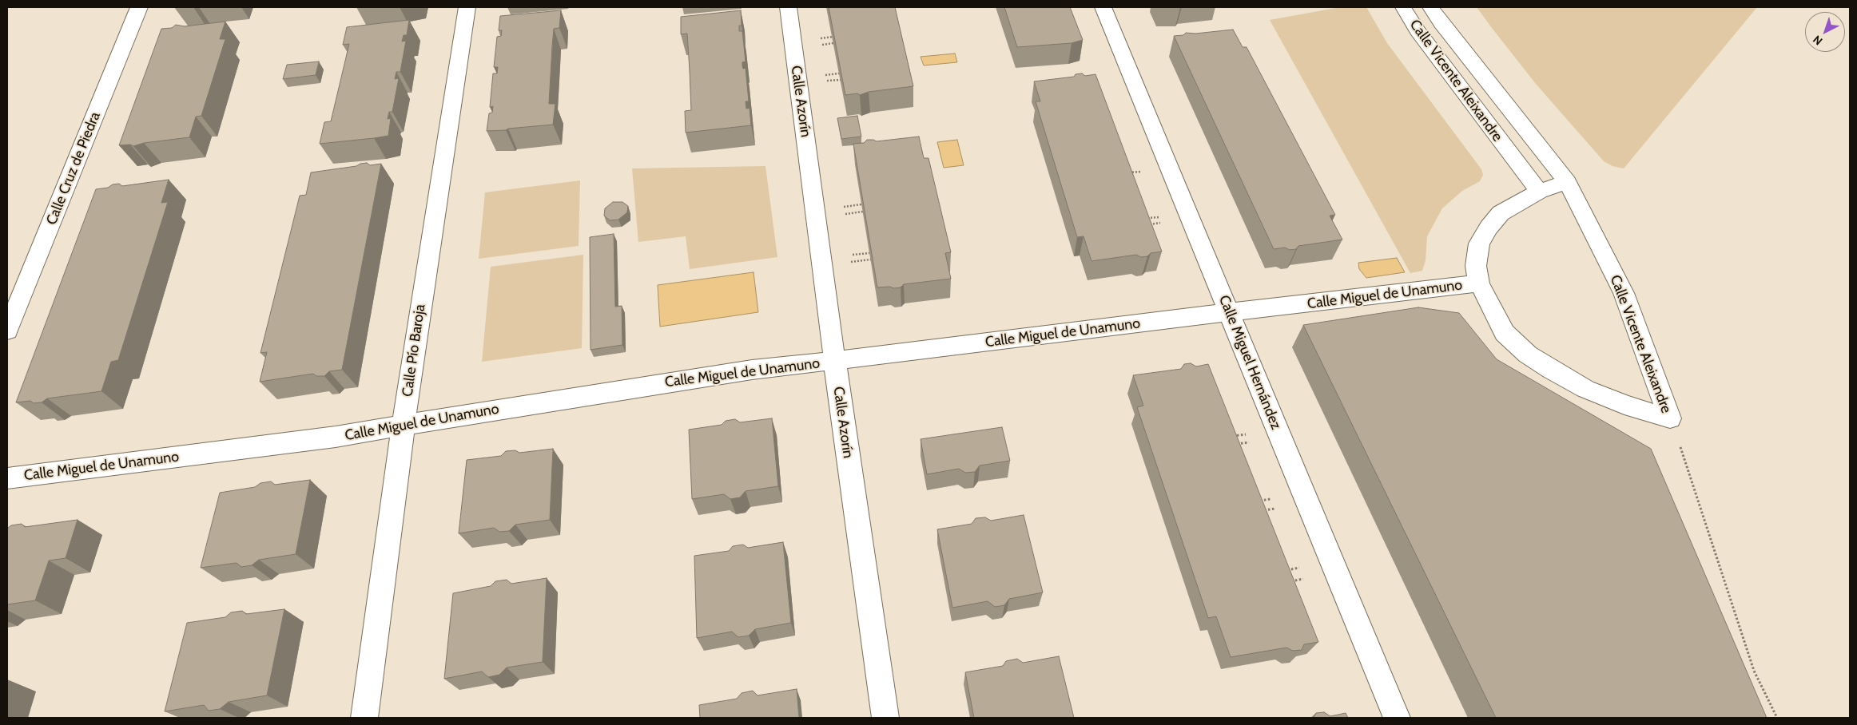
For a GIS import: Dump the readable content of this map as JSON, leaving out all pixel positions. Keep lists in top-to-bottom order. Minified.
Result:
{"streets":{"street":["Calle Vicente Aleixandre","Calle Azorín","Calle Cruz de Piedra","Calle Miguel de Unamuno","Calle Pío Baroja","Calle Miguel Hernández"]},"crossings":[["Calle Vicente Aleixandre","Calle Miguel de Unamuno"],["Calle Azorín","Calle Miguel de Unamuno"],["Calle Miguel de Unamuno","Calle Pío Baroja"],["Calle Miguel de Unamuno","Calle Miguel Hernández"]],"north":"bottom left"}
